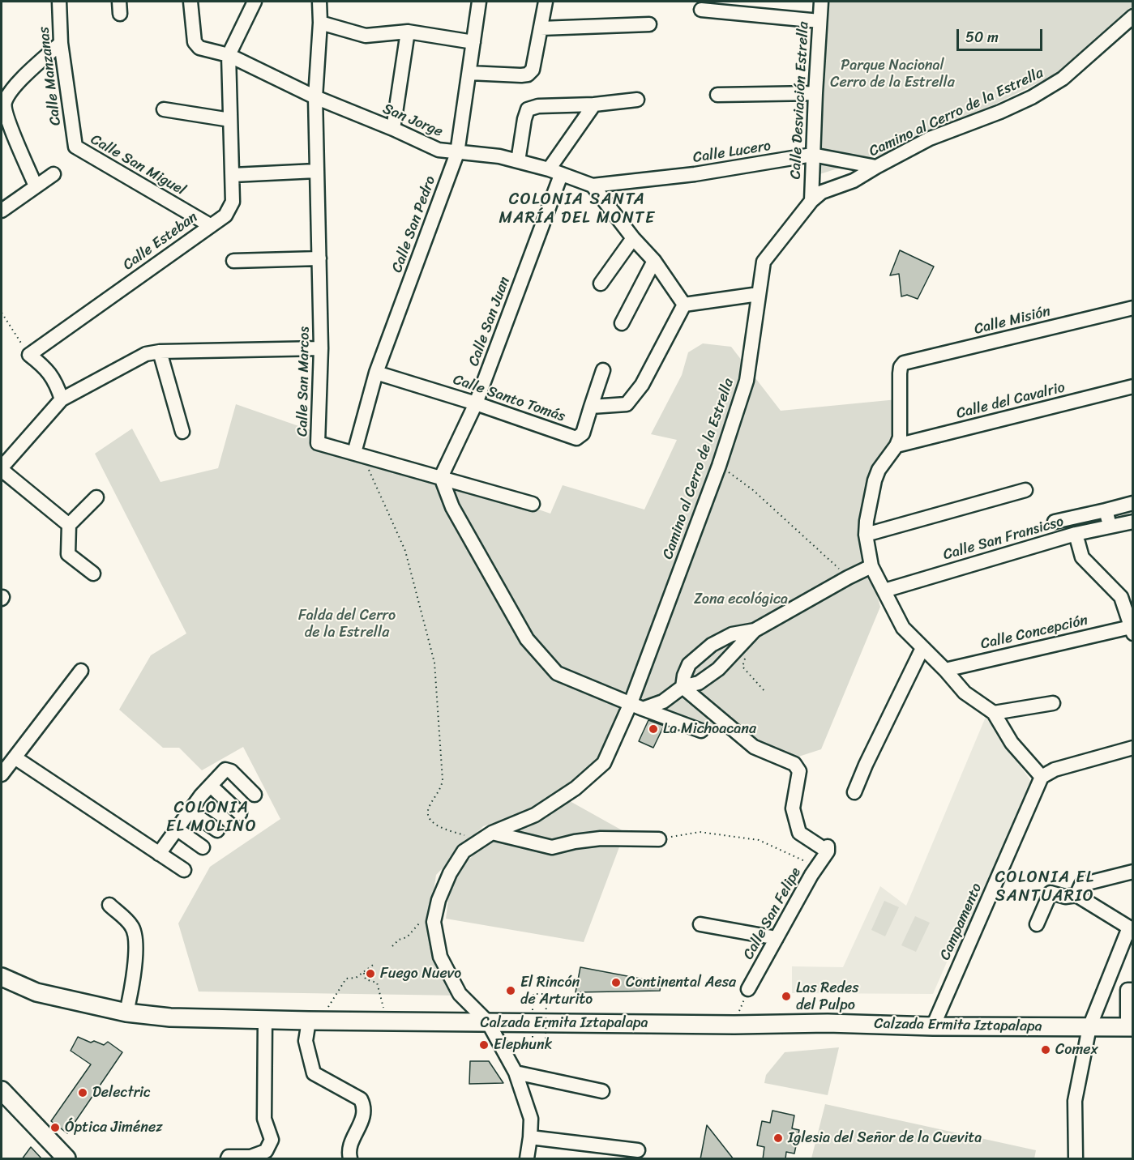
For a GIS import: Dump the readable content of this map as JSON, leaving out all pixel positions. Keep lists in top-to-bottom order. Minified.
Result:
{"streets":{"main road":["Calzada Ermita Iztapalapa"],"street":["Calle Manzanas","Calle Desviación Estrella","Camino al Cerro de la Estrella","San Jorge","Calle Lucero","Calle San Miguel","Calle San Pedro","Calle Esteban","Calle Misión","Calle San Juan","Calle San Marcos","Calle Santo Tomás","Calle del Cavalrio","Calle San Fransicso","Calle Concepción","Calle San Felipe","Campamento"]},"crossings":[["Calle Manzanas","Calle San Miguel"],["Calle Desviación Estrella","Camino al Cerro de la Estrella"],["Calle Desviación Estrella","Calle Lucero"],["Camino al Cerro de la Estrella","Calle Lucero"],["Camino al Cerro de la Estrella","Calzada Ermita Iztapalapa"],["San Jorge","Calle Lucero"],["San Jorge","Calle San Pedro"],["San Jorge","Calle Esteban"],["San Jorge","Calle San Juan"],["San Jorge","Calle San Marcos"],["Calle San Miguel","Calle Esteban"],["Calle San Pedro","Calle San Marcos"],["Calle San Pedro","Calle Santo Tomás"],["Calle Misión","Calle del Cavalrio"],["Calle San Juan","Calle San Marcos"],["Calle San Juan","Calle Santo Tomás"],["Campamento","Calzada Ermita Iztapalapa"]],"districts":["COLONIA SANTA MARÍA DEL MONTE","COLONIA EL MOLINO","COLONIA EL SANTUARIO"],"parks":["Parque Nacional Cerro de la Estrella","Zona ecológica","Falda del Cerro de la Estrella"],"places":["La Michoacana","Fuego Nuevo","Continental Aesa","El Rincón de Arturito","Las Redes del Pulpo","Elephunk","Comex","Delectric","Óptica Jiménez","Iglesia del Señor de la Cuevita"],"scale_bar":"50 m"}
